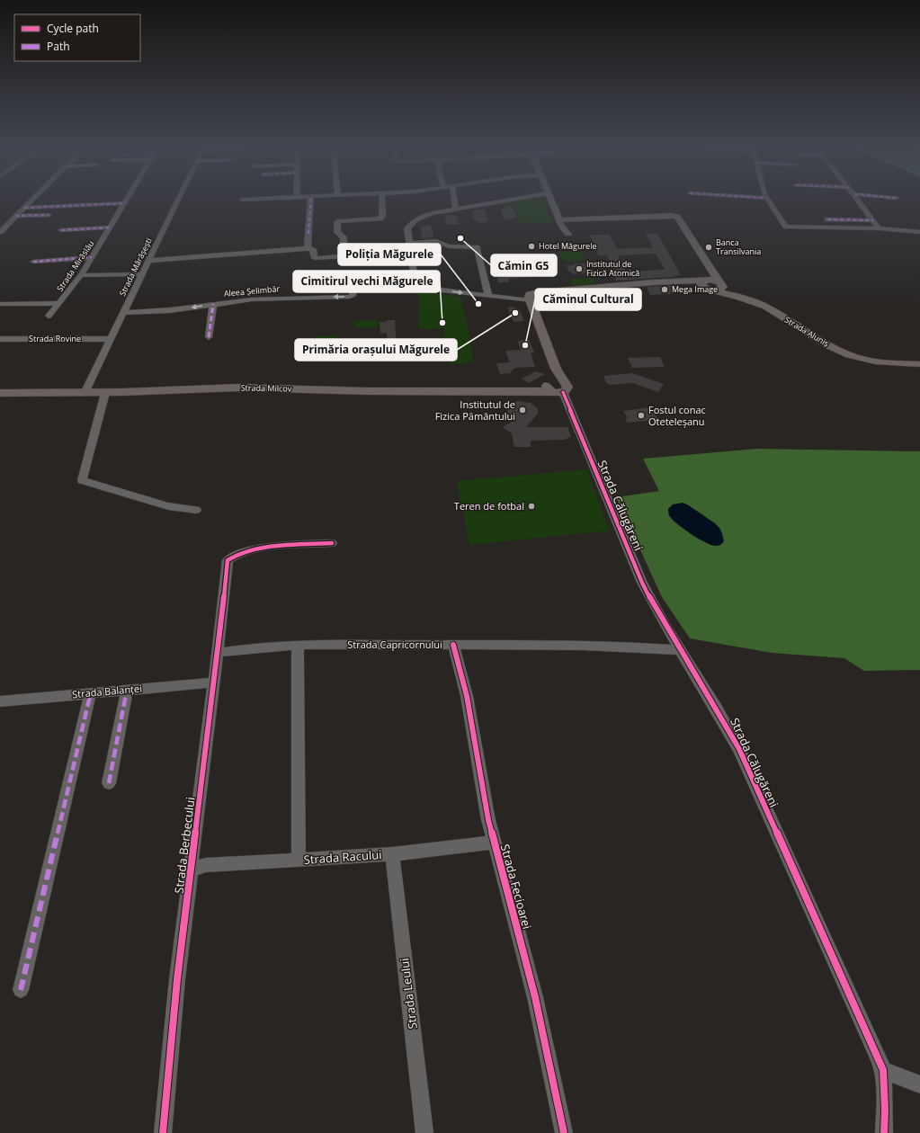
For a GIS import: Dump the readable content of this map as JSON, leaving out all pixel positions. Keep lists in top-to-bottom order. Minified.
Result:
{"streets":{"main road":["Strada Aluniș","Strada Milcov","Strada Călugăreni"],"street":["Strada Mirăslău","Strada Mărășești","Aleea Șelimbăr","Strada Rovine","Strada Capricornului","Strada Balanței","Strada Berbecului","Strada Racului","Strada Fecioarei","Strada Leului"]},"crossings":[["Strada Mărășești","Aleea Șelimbăr"],["Strada Mărășești","Strada Rovine"],["Strada Mărășești","Strada Milcov"],["Strada Aluniș","Strada Călugăreni"],["Strada Milcov","Strada Călugăreni"],["Strada Călugăreni","Strada Capricornului"],["Strada Capricornului","Strada Berbecului"],["Strada Capricornului","Strada Fecioarei"],["Strada Balanței","Strada Berbecului"],["Strada Berbecului","Strada Racului"],["Strada Racului","Strada Fecioarei"],["Strada Racului","Strada Leului"]],"places":["Cămin G5","Hotel Măgurele","Banca Transilvania","Institutul de Fizică Atomică","Mega Image","Poliția Măgurele","Primăria orașului Măgurele","Cimitirul vechi Măgurele","Căminul Cultural","Institutul de Fizica Pământului","Fostul conac Oteteleșanu","Teren de fotbal"],"legend":["Cycle path","Path"]}
